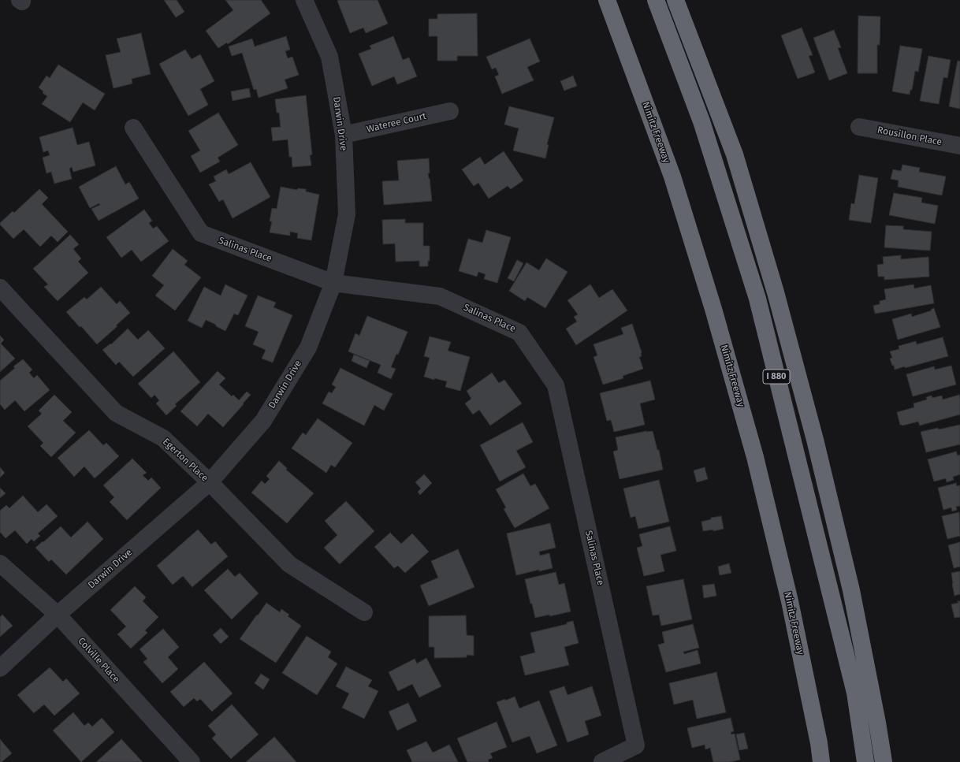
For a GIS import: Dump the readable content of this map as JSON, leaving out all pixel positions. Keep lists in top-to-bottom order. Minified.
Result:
{"streets":{"highway":["Nimitz Freeway","I 880"],"street":["Wateree Court","Darwin Drive","Rousillon Place","Salinas Place","Egerton Place","Colville Place"]},"crossings":[["Wateree Court","Darwin Drive"],["Darwin Drive","Salinas Place"],["Darwin Drive","Egerton Place"],["Darwin Drive","Colville Place"]]}
